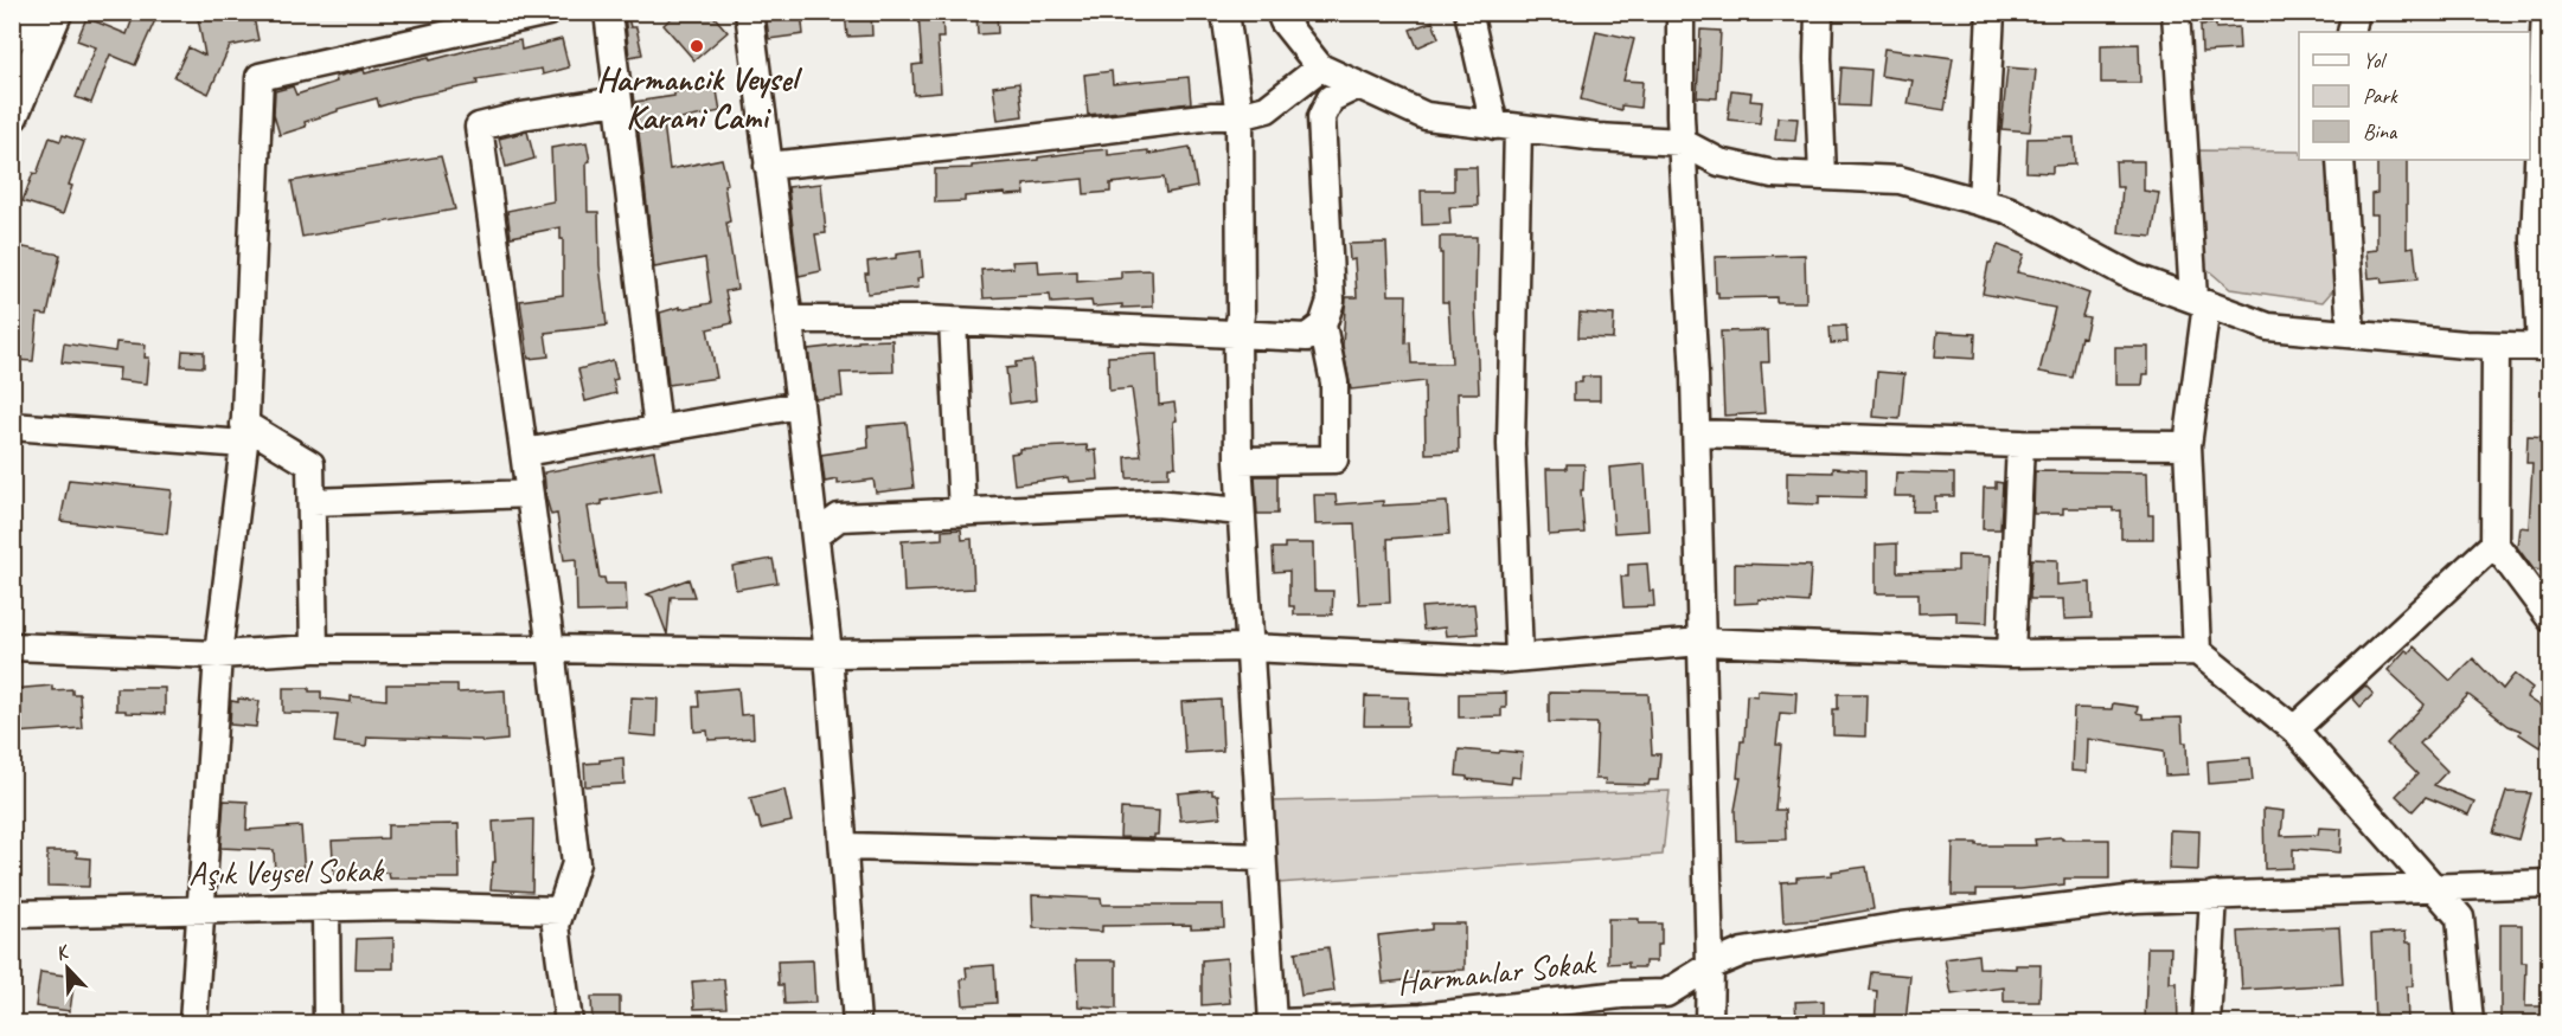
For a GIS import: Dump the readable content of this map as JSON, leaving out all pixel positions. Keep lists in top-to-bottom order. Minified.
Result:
{"streets":{"street":["Aşık Veysel Sokak","Harmanlar Sokak"]},"places":["Harmancik Veysel Karani Cami"],"legend":["Yol","Park","Bina"],"north":"top left"}
